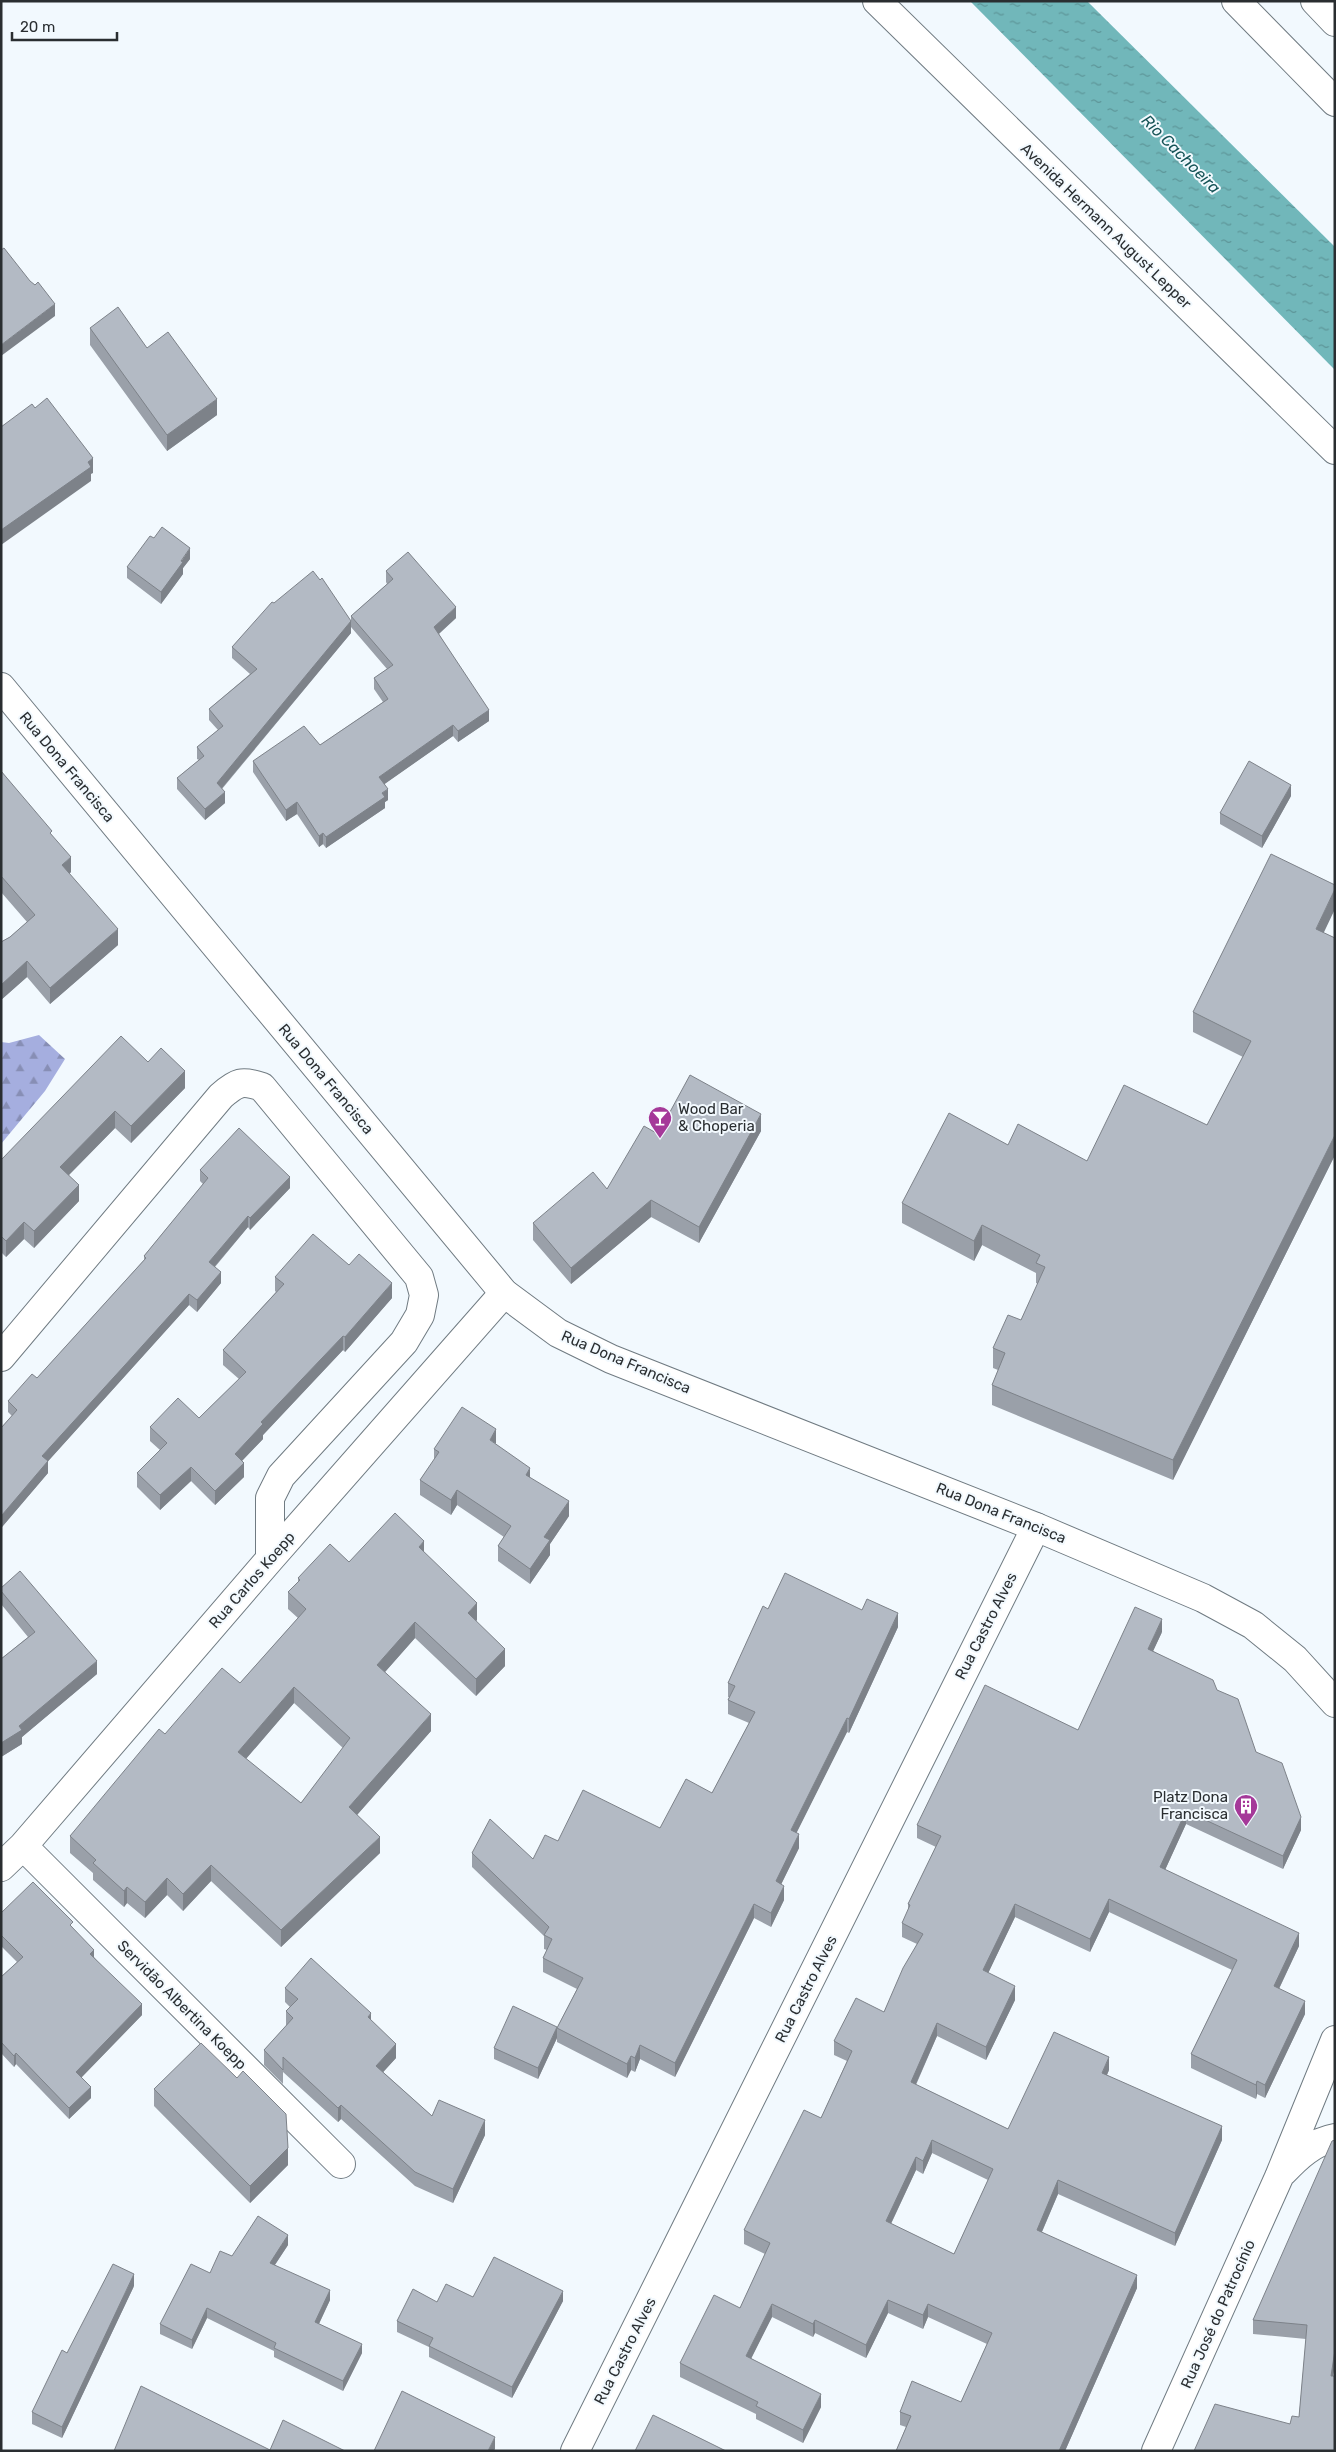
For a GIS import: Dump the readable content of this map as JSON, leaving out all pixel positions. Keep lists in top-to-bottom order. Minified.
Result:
{"streets":{"street":["Avenida Hermann August Lepper","Rua Dona Francisca","Rua Carlos Koepp","Rua Castro Alves","Servidão Albertina Koepp","Rua José do Patrocínio"]},"crossings":[["Rua Dona Francisca","Rua Carlos Koepp"],["Rua Dona Francisca","Rua Castro Alves"],["Rua Carlos Koepp","Servidão Albertina Koepp"]],"water":["Rio Cachoeira"],"places":{"bar":["Wood Bar & Choperia"],"building":["Platz Dona Francisca"]},"scale_bar":"20 m"}
